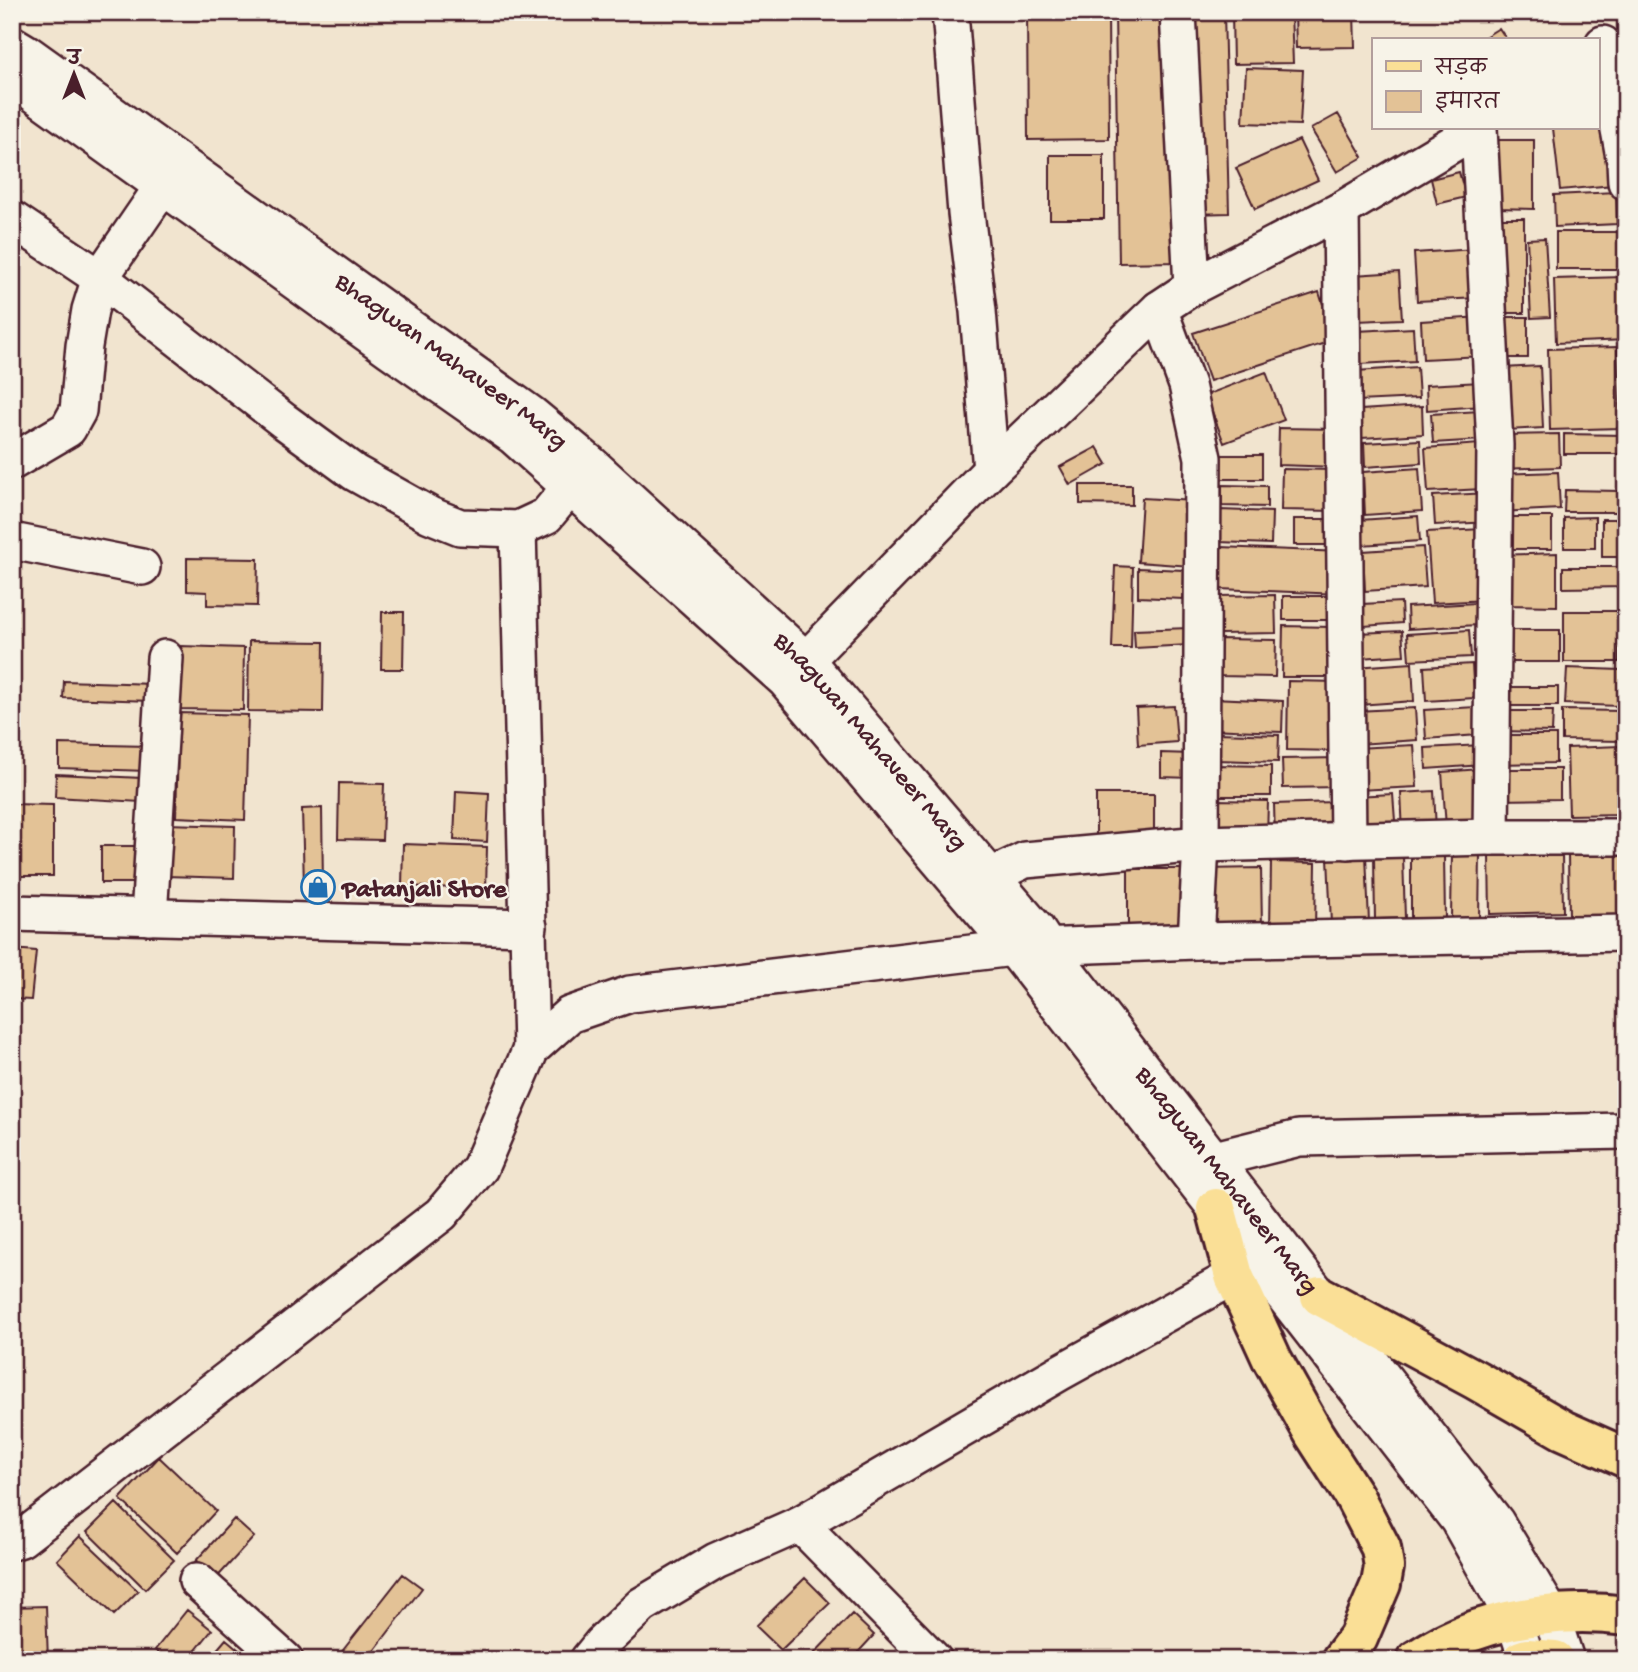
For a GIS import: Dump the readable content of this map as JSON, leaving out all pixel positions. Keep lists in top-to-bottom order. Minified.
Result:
{"streets":{"street":["Bhagwan Mahaveer Marg"]},"places":{"shop":["Patanjali Store"]},"legend":["सड़क","इमारत"],"north":"top"}
